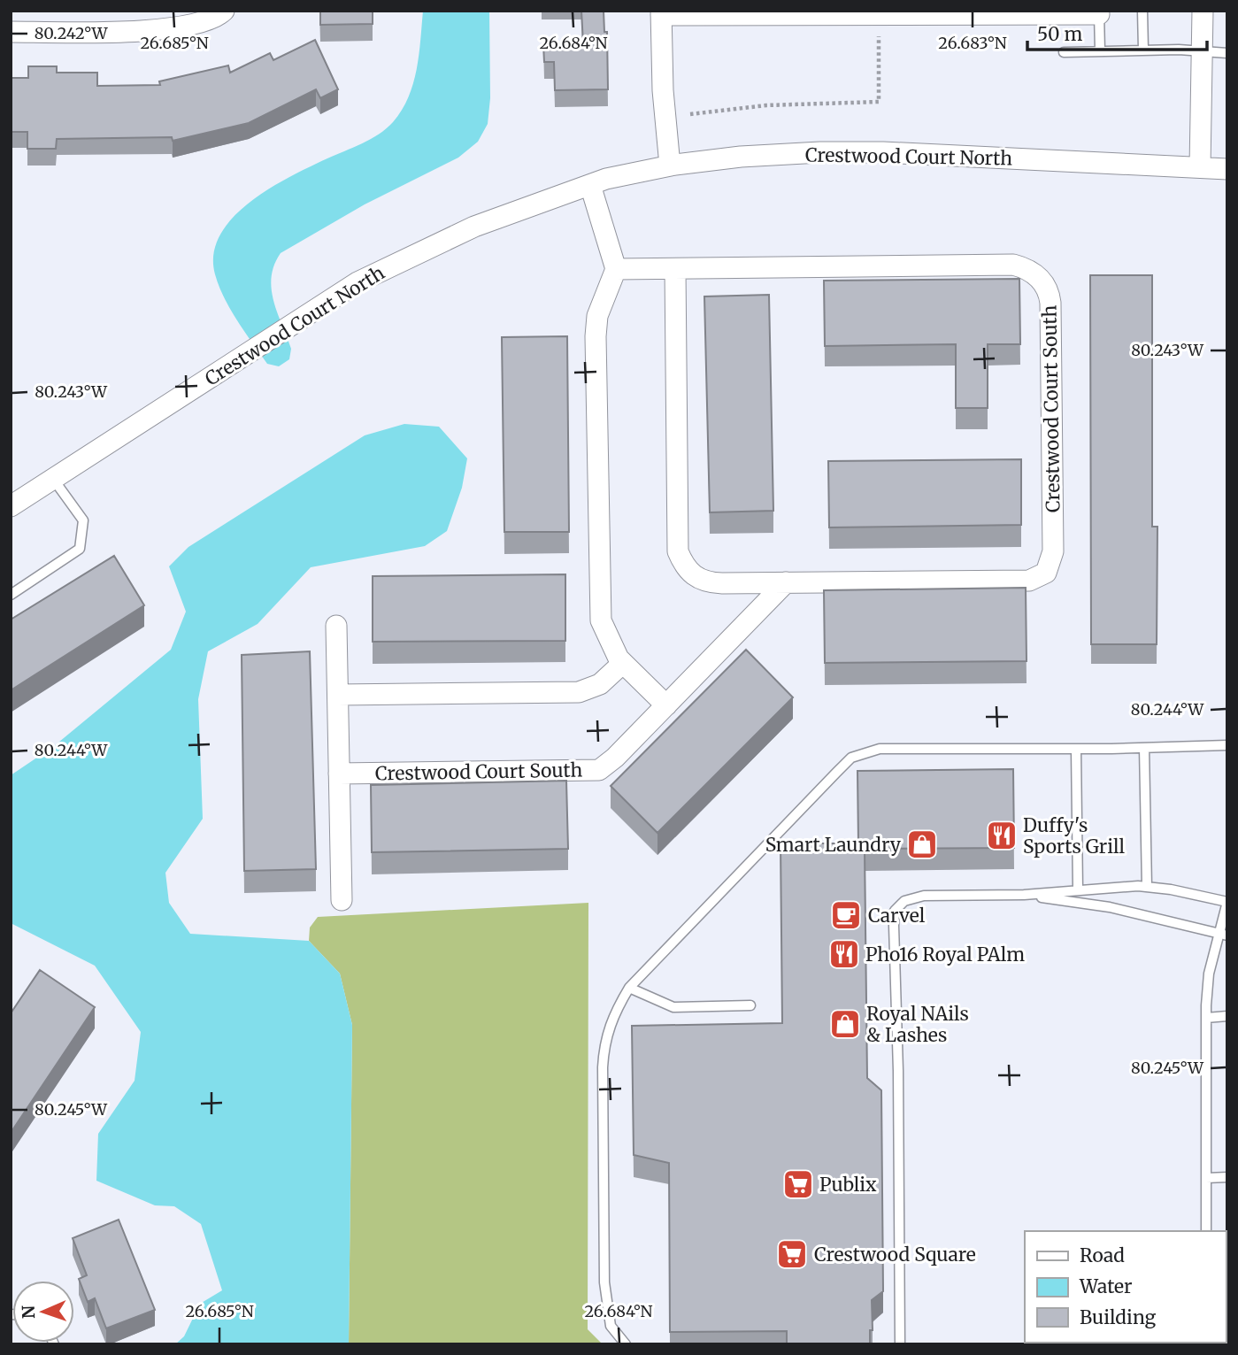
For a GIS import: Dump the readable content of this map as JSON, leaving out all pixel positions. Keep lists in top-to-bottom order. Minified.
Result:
{"streets":{"street":["Crestwood Court North","Crestwood Court South"]},"places":{"restaurant":["Duffy's Sports Grill","Pho16 Royal PAlm"],"shop":["Smart Laundry","Royal NAils & Lashes"],"cafe":["Carvel"],"supermarket":["Publix","Crestwood Square"]},"legend":["Road","Water","Building"],"scale_bar":"50 m","north":"left","coordinates":["80.242°W","26.685°N","26.684°N","26.683°N","80.243°W","80.244°W","80.245°W"]}
